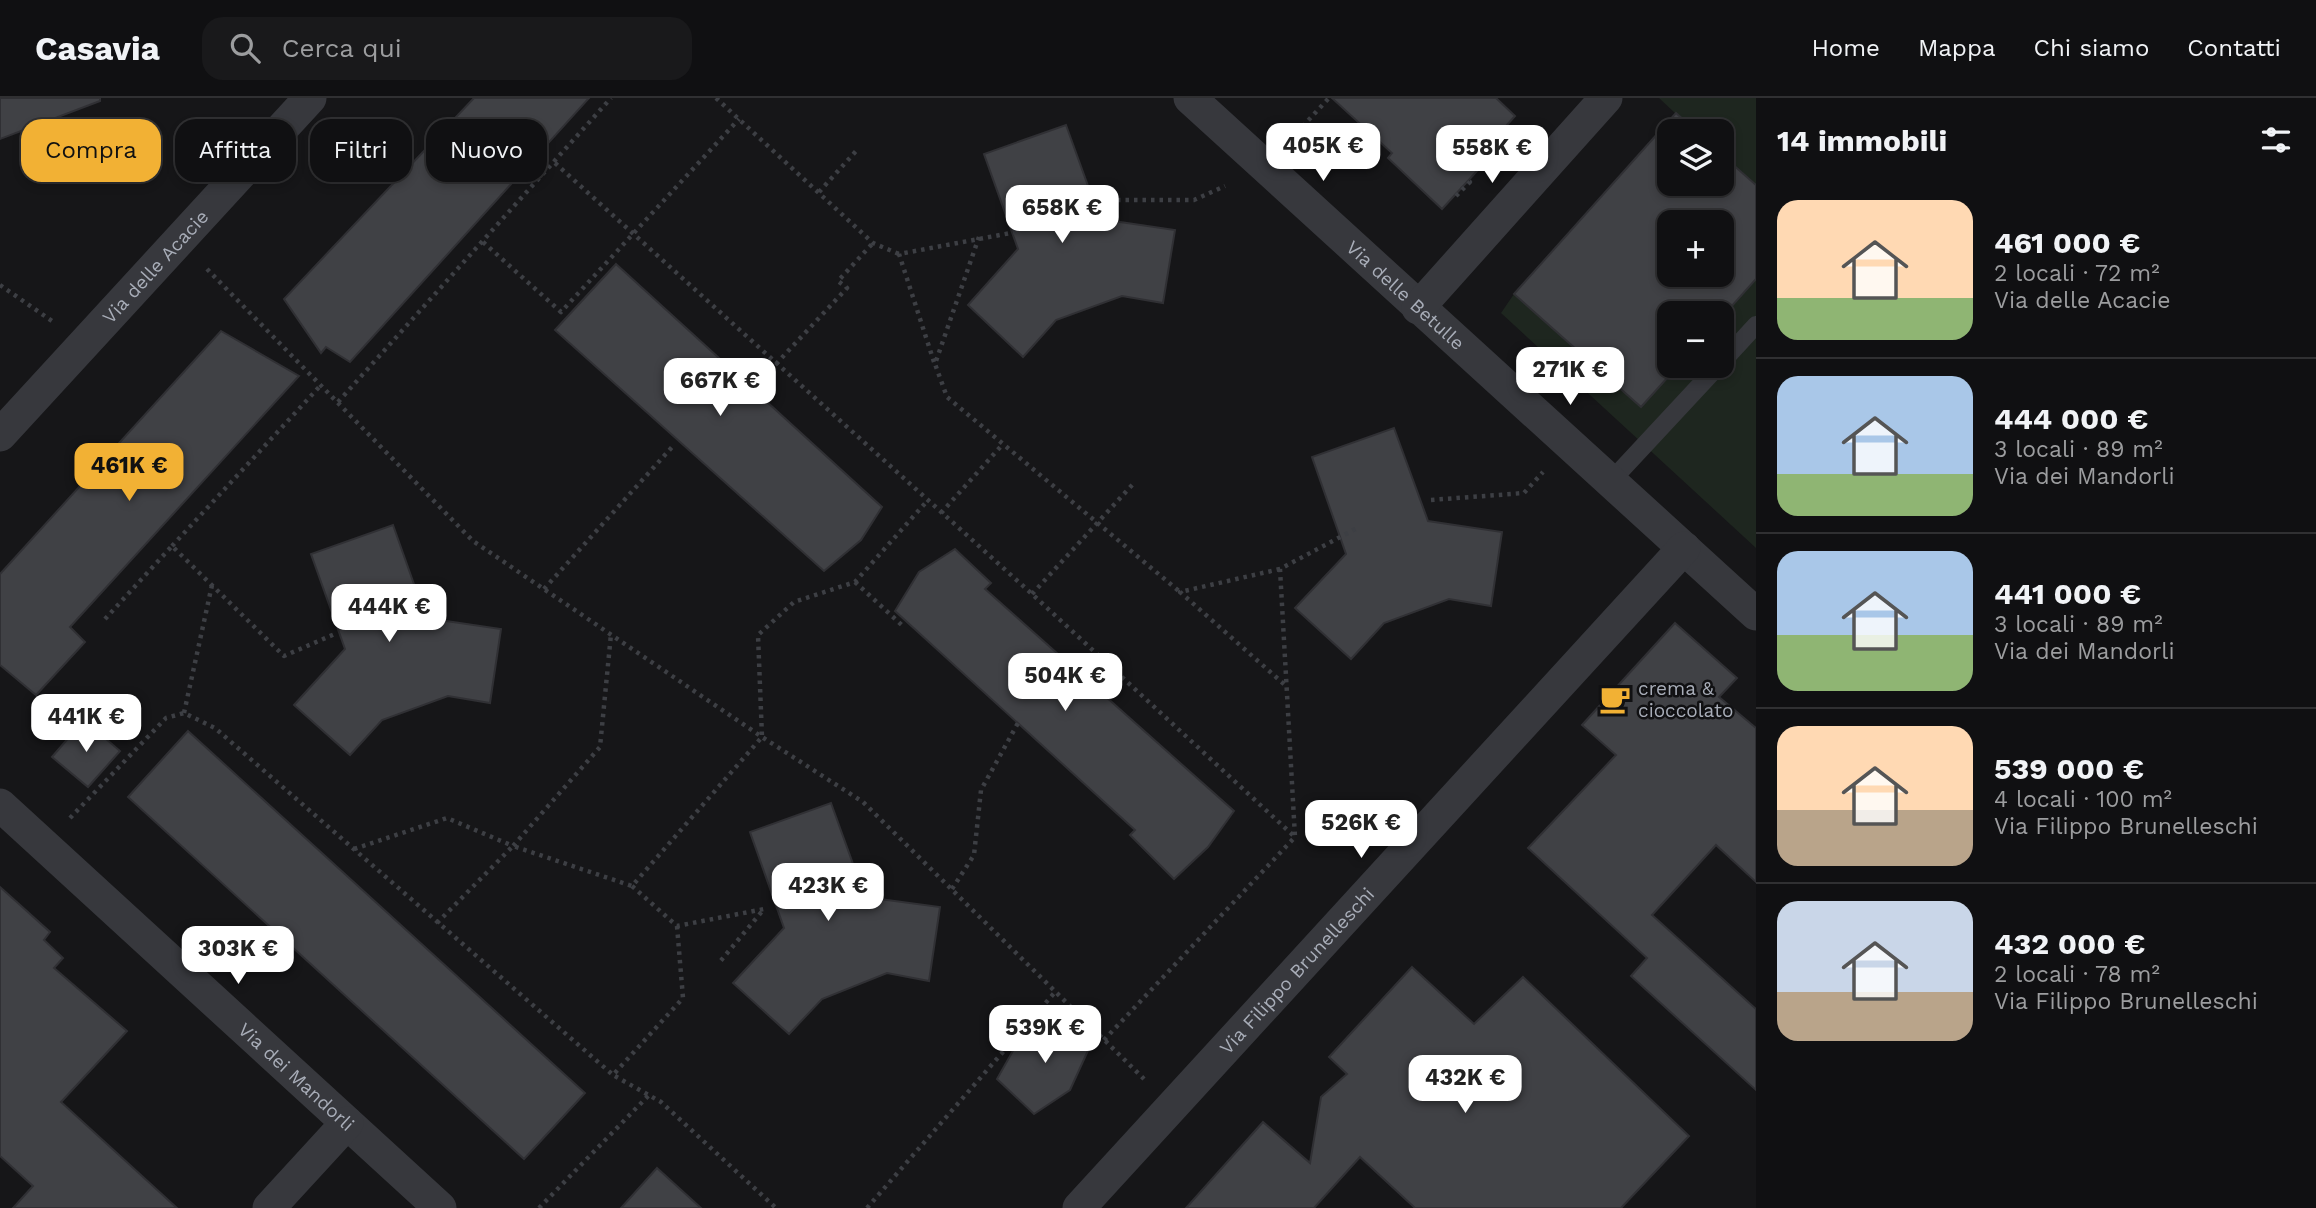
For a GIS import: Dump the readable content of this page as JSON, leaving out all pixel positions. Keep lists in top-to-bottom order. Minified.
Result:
{"streets":{"street":["Via delle Acacie","Via delle Betulle","Via Filippo Brunelleschi","Via dei Mandorli"]},"crossings":[["Via delle Betulle","Via Filippo Brunelleschi"]],"places":{"cafe":["crema & cioccolato"]},"page":{"header":"Casavia","search":"Cerca qui","nav":["Home","Mappa","Chi siamo","Contatti"],"heading":"14 immobili","map_buttons":["+","−"],"chip":["Compra","Affitta","Filtri","Nuovo"],"price":["405K €","558K €","658K €","271K €","667K €","461K €","444K €","504K €","441K €","526K €","423K €","303K €","539K €","432K €"],"list":[{"name":"461 000 €","note":"2 locali · 72 m² · Via delle Acacie"},{"name":"444 000 €","note":"3 locali · 89 m² · Via dei Mandorli"},{"name":"441 000 €","note":"3 locali · 89 m² · Via dei Mandorli"},{"name":"539 000 €","note":"4 locali · 100 m² · Via Filippo Brunelleschi"},{"name":"432 000 €","note":"2 locali · 78 m² · Via Filippo Brunelleschi"}]}}
